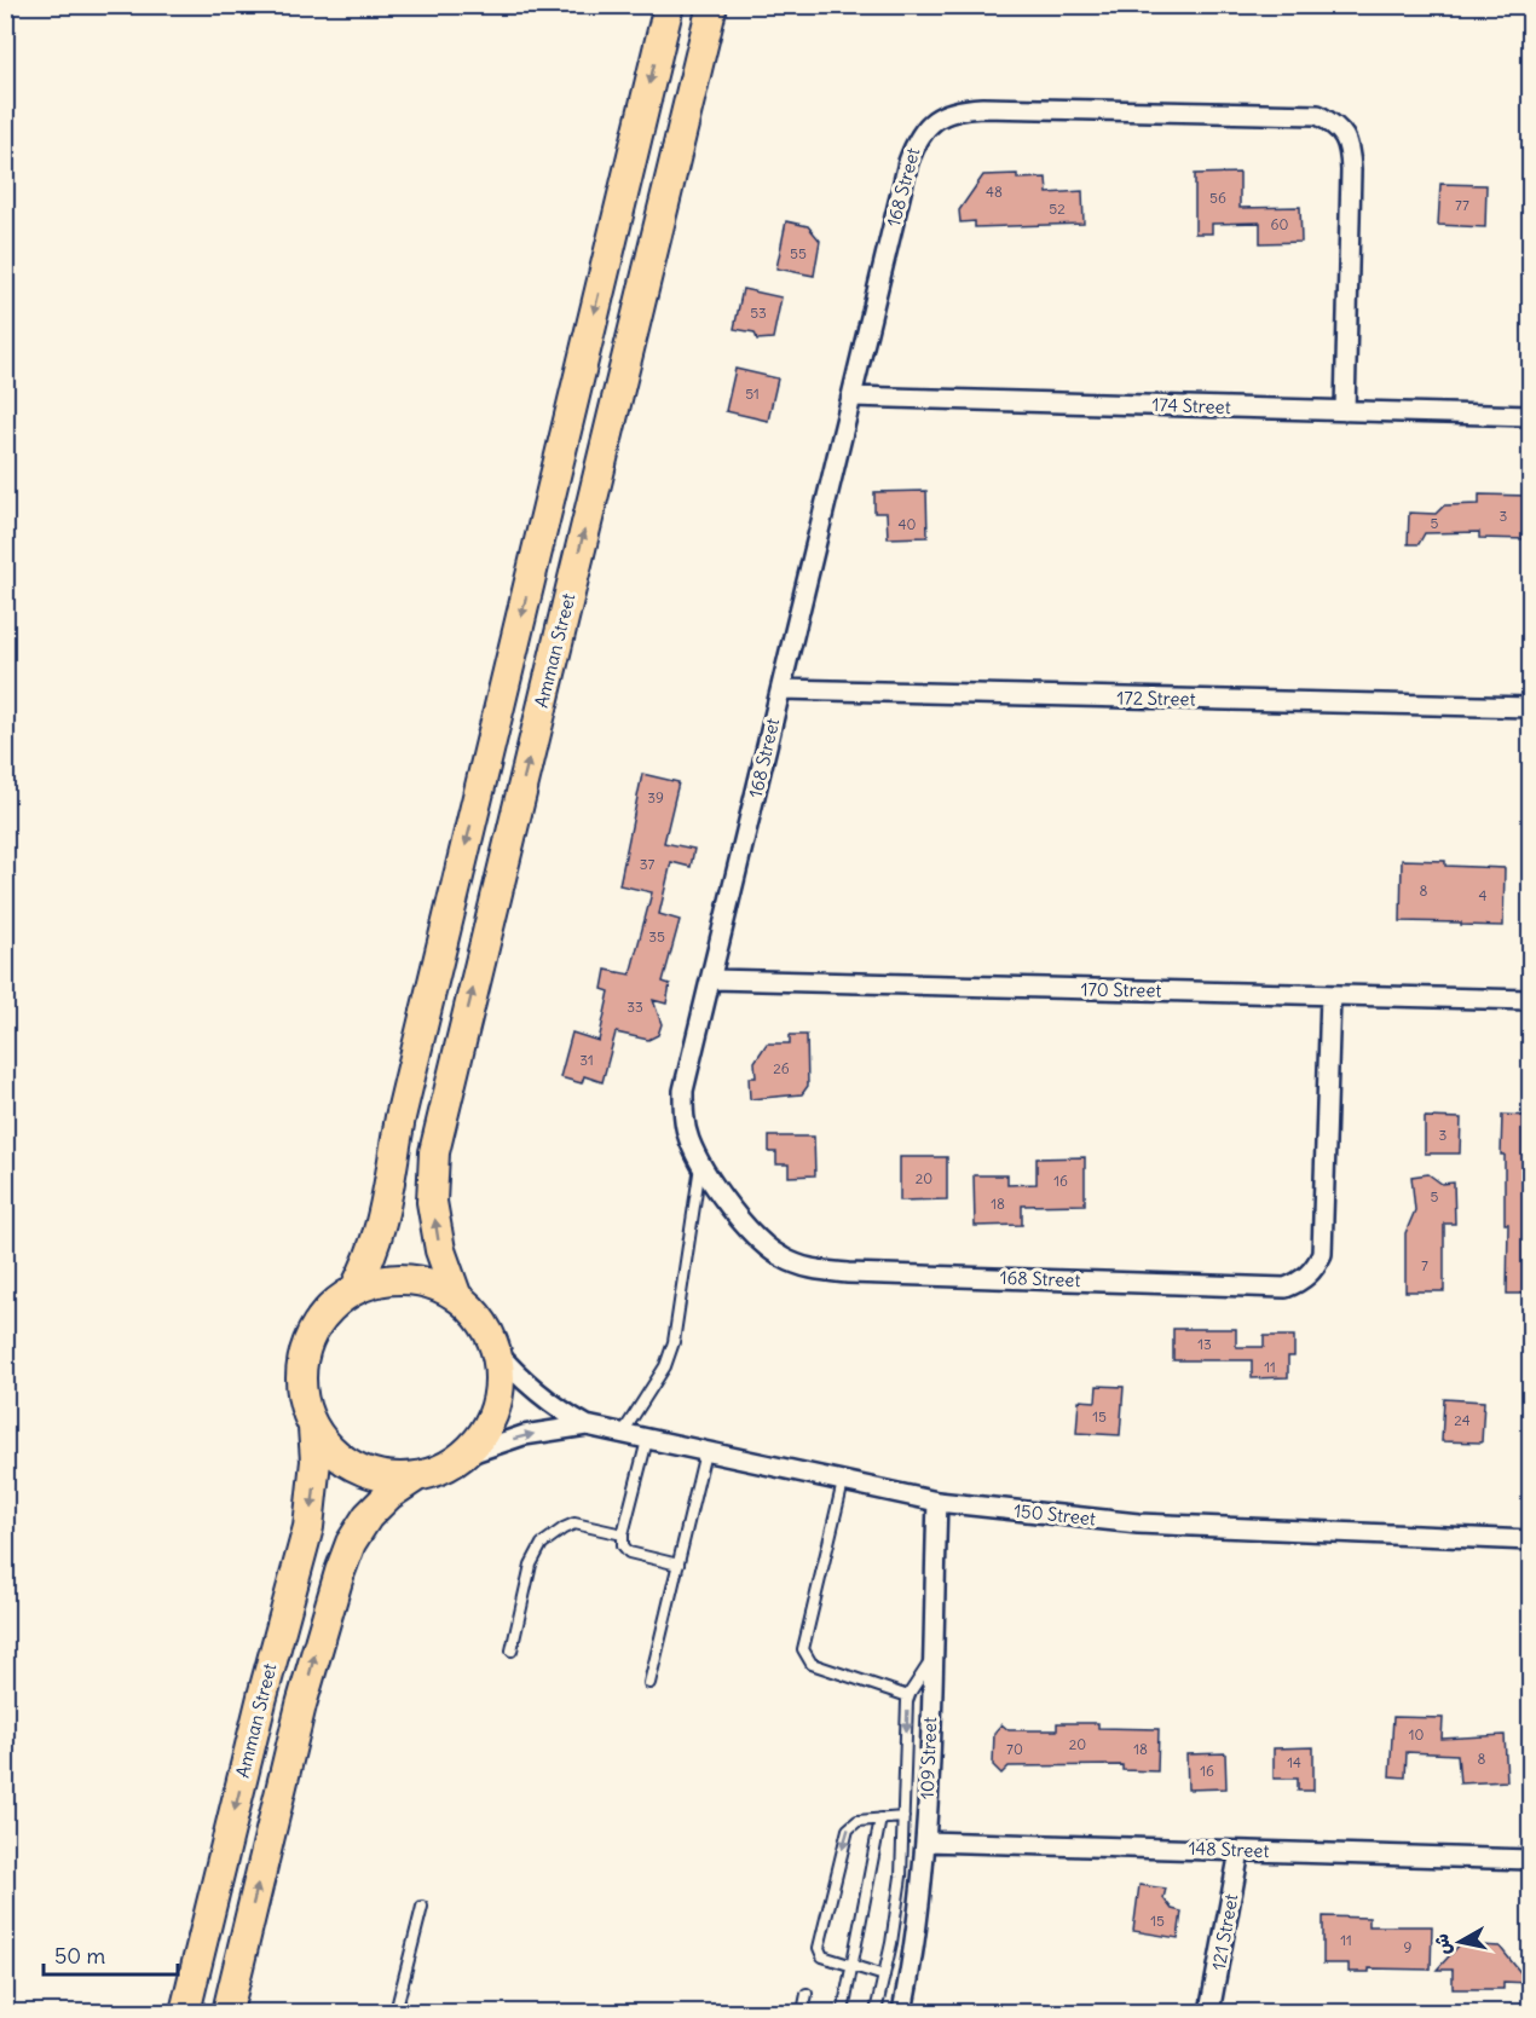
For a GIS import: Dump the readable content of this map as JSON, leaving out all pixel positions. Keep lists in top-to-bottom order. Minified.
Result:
{"streets":{"main road":["Amman Street"],"street":["168 Street","174 Street","172 Street","170 Street","150 Street","109 Street","148 Street","121 Street"]},"crossings":[["168 Street","174 Street"],["168 Street","172 Street"],["168 Street","170 Street"],["Amman Street","150 Street"],["150 Street","109 Street"],["109 Street","148 Street"],["148 Street","121 Street"]],"house_numbers":["48","56","77","52","60","55","53","51","3","5","40","39","37","8","4","35","33","31","26","3","20","16","5","18","7","13","11","15","24","10","20","70","18","8","14","16","15","11","9"],"scale_bar":"50 m","north":"left"}
